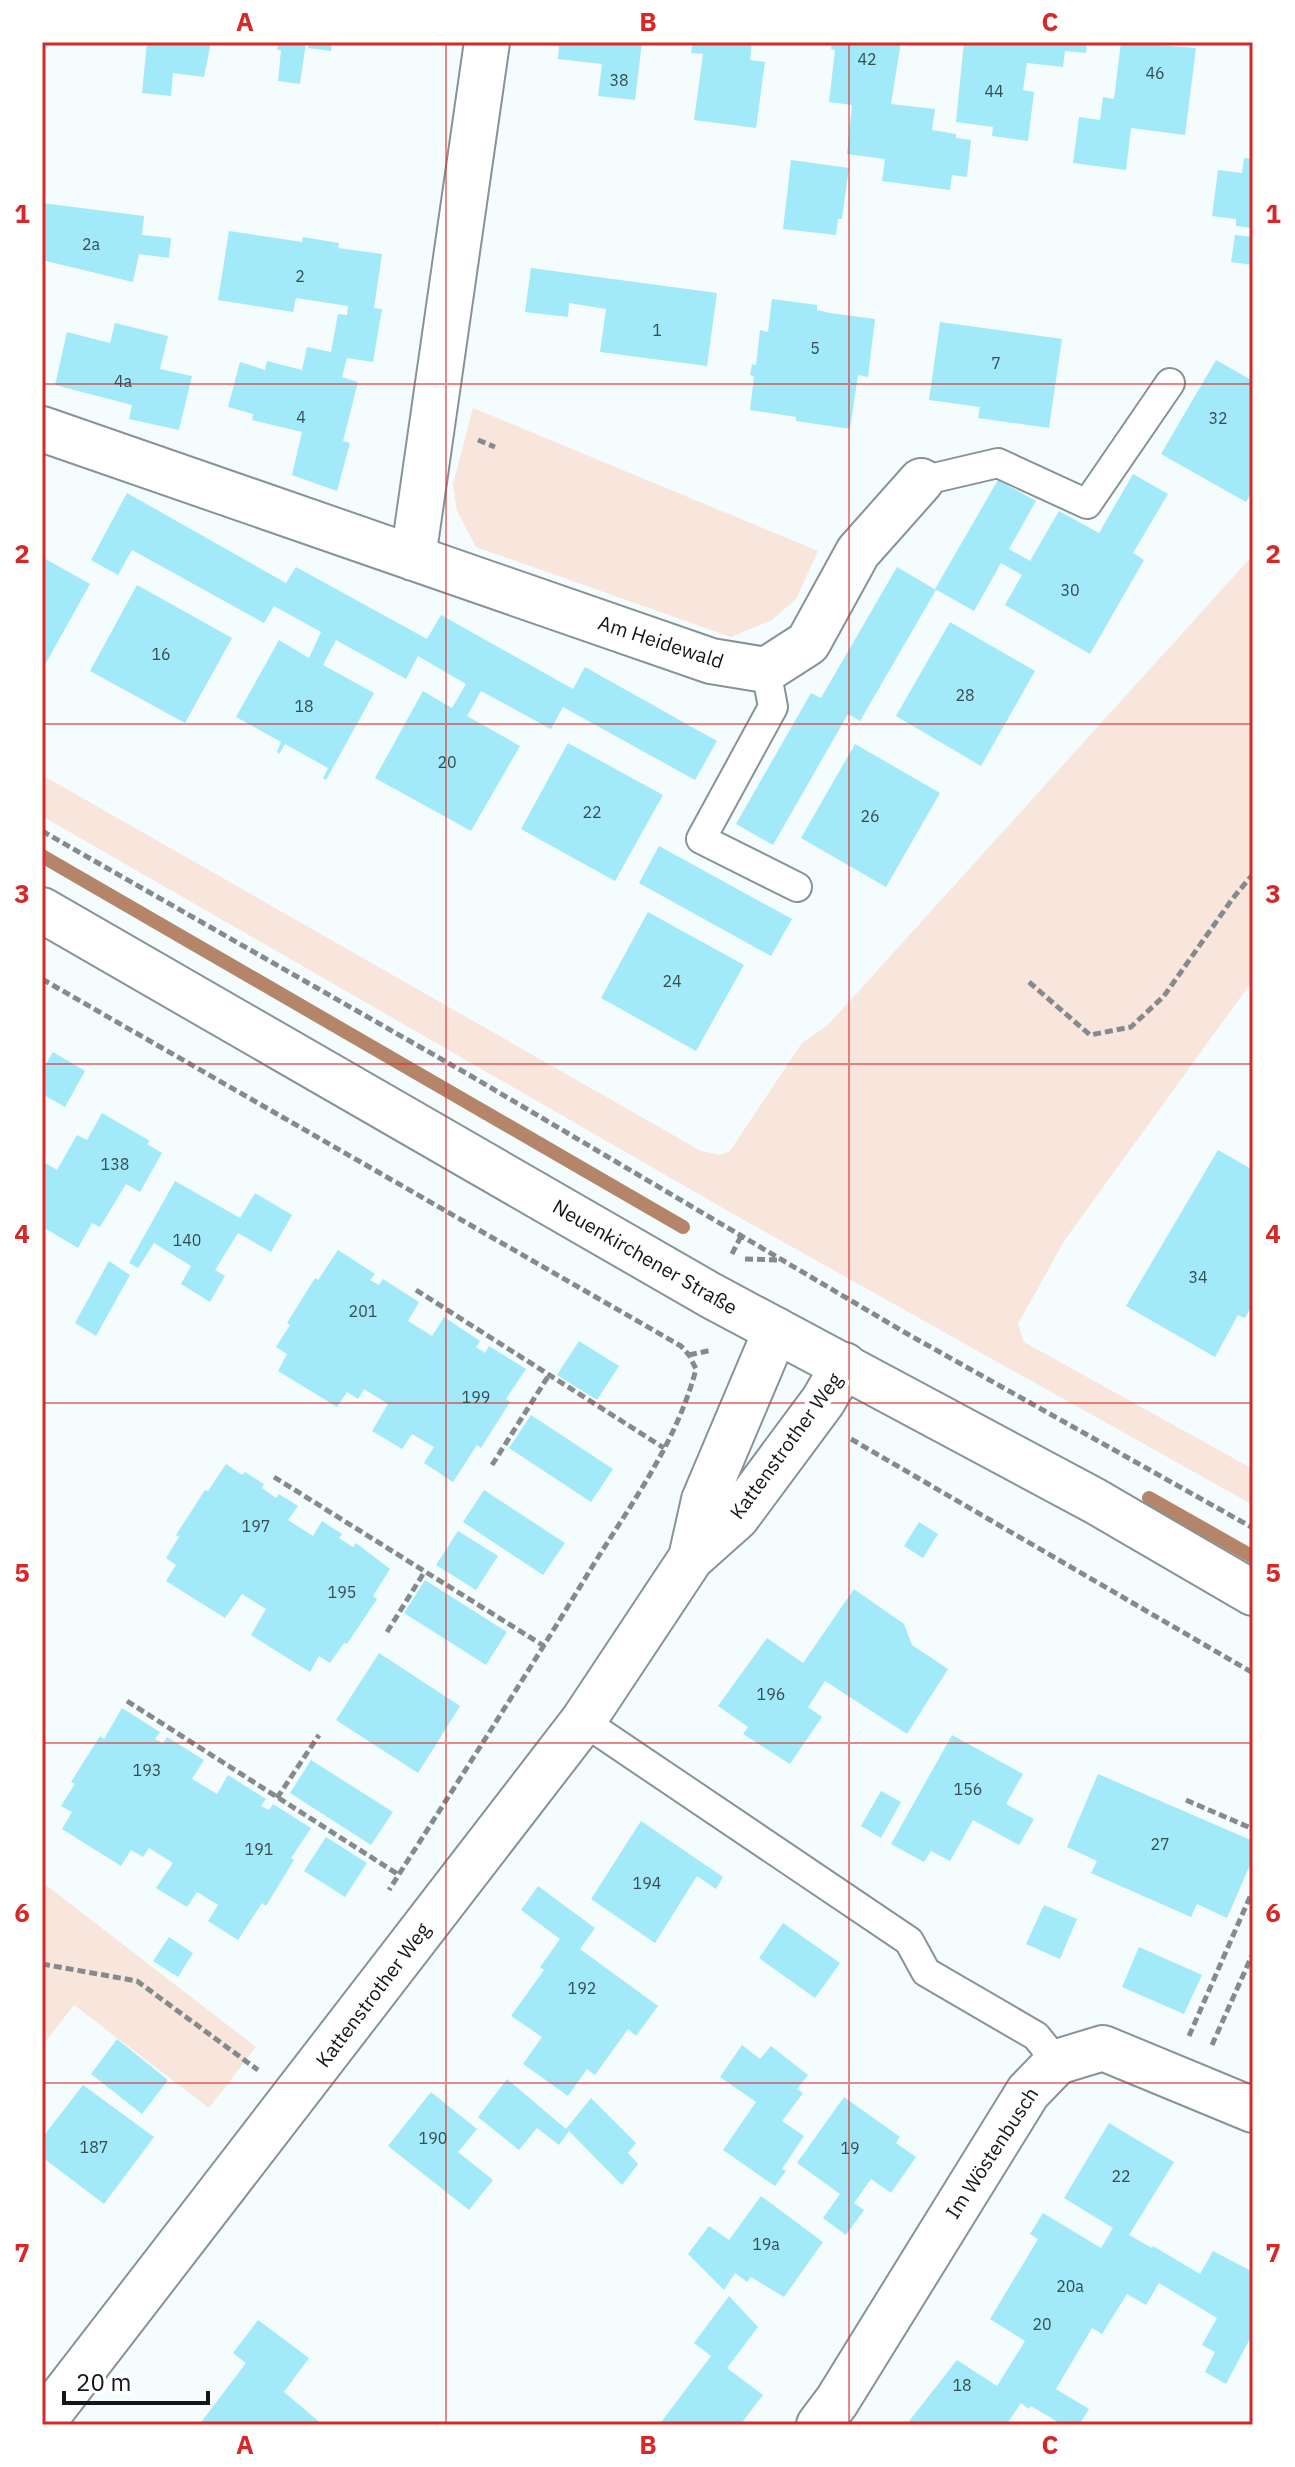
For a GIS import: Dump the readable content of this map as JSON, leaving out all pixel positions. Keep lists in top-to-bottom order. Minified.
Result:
{"streets":{"street":["Am Heidewald","Neuenkirchener Straße","Kattenstrother Weg","Im Wöstenbusch"]},"crossings":[["Neuenkirchener Straße","Kattenstrother Weg"]],"house_numbers":["42","46","38","44","2a","2","1","5","7","4a","4","32","30","16","28","18","20","22","26","24","138","140","34","201","199","197","195","196","193","156","27","191","194","192","190","187","19","22","19a","20a","20","18"],"scale_bar":"20 m","grid":{"columns":["A","B","C"],"rows":["1","2","3","4","5","6","7"]}}
